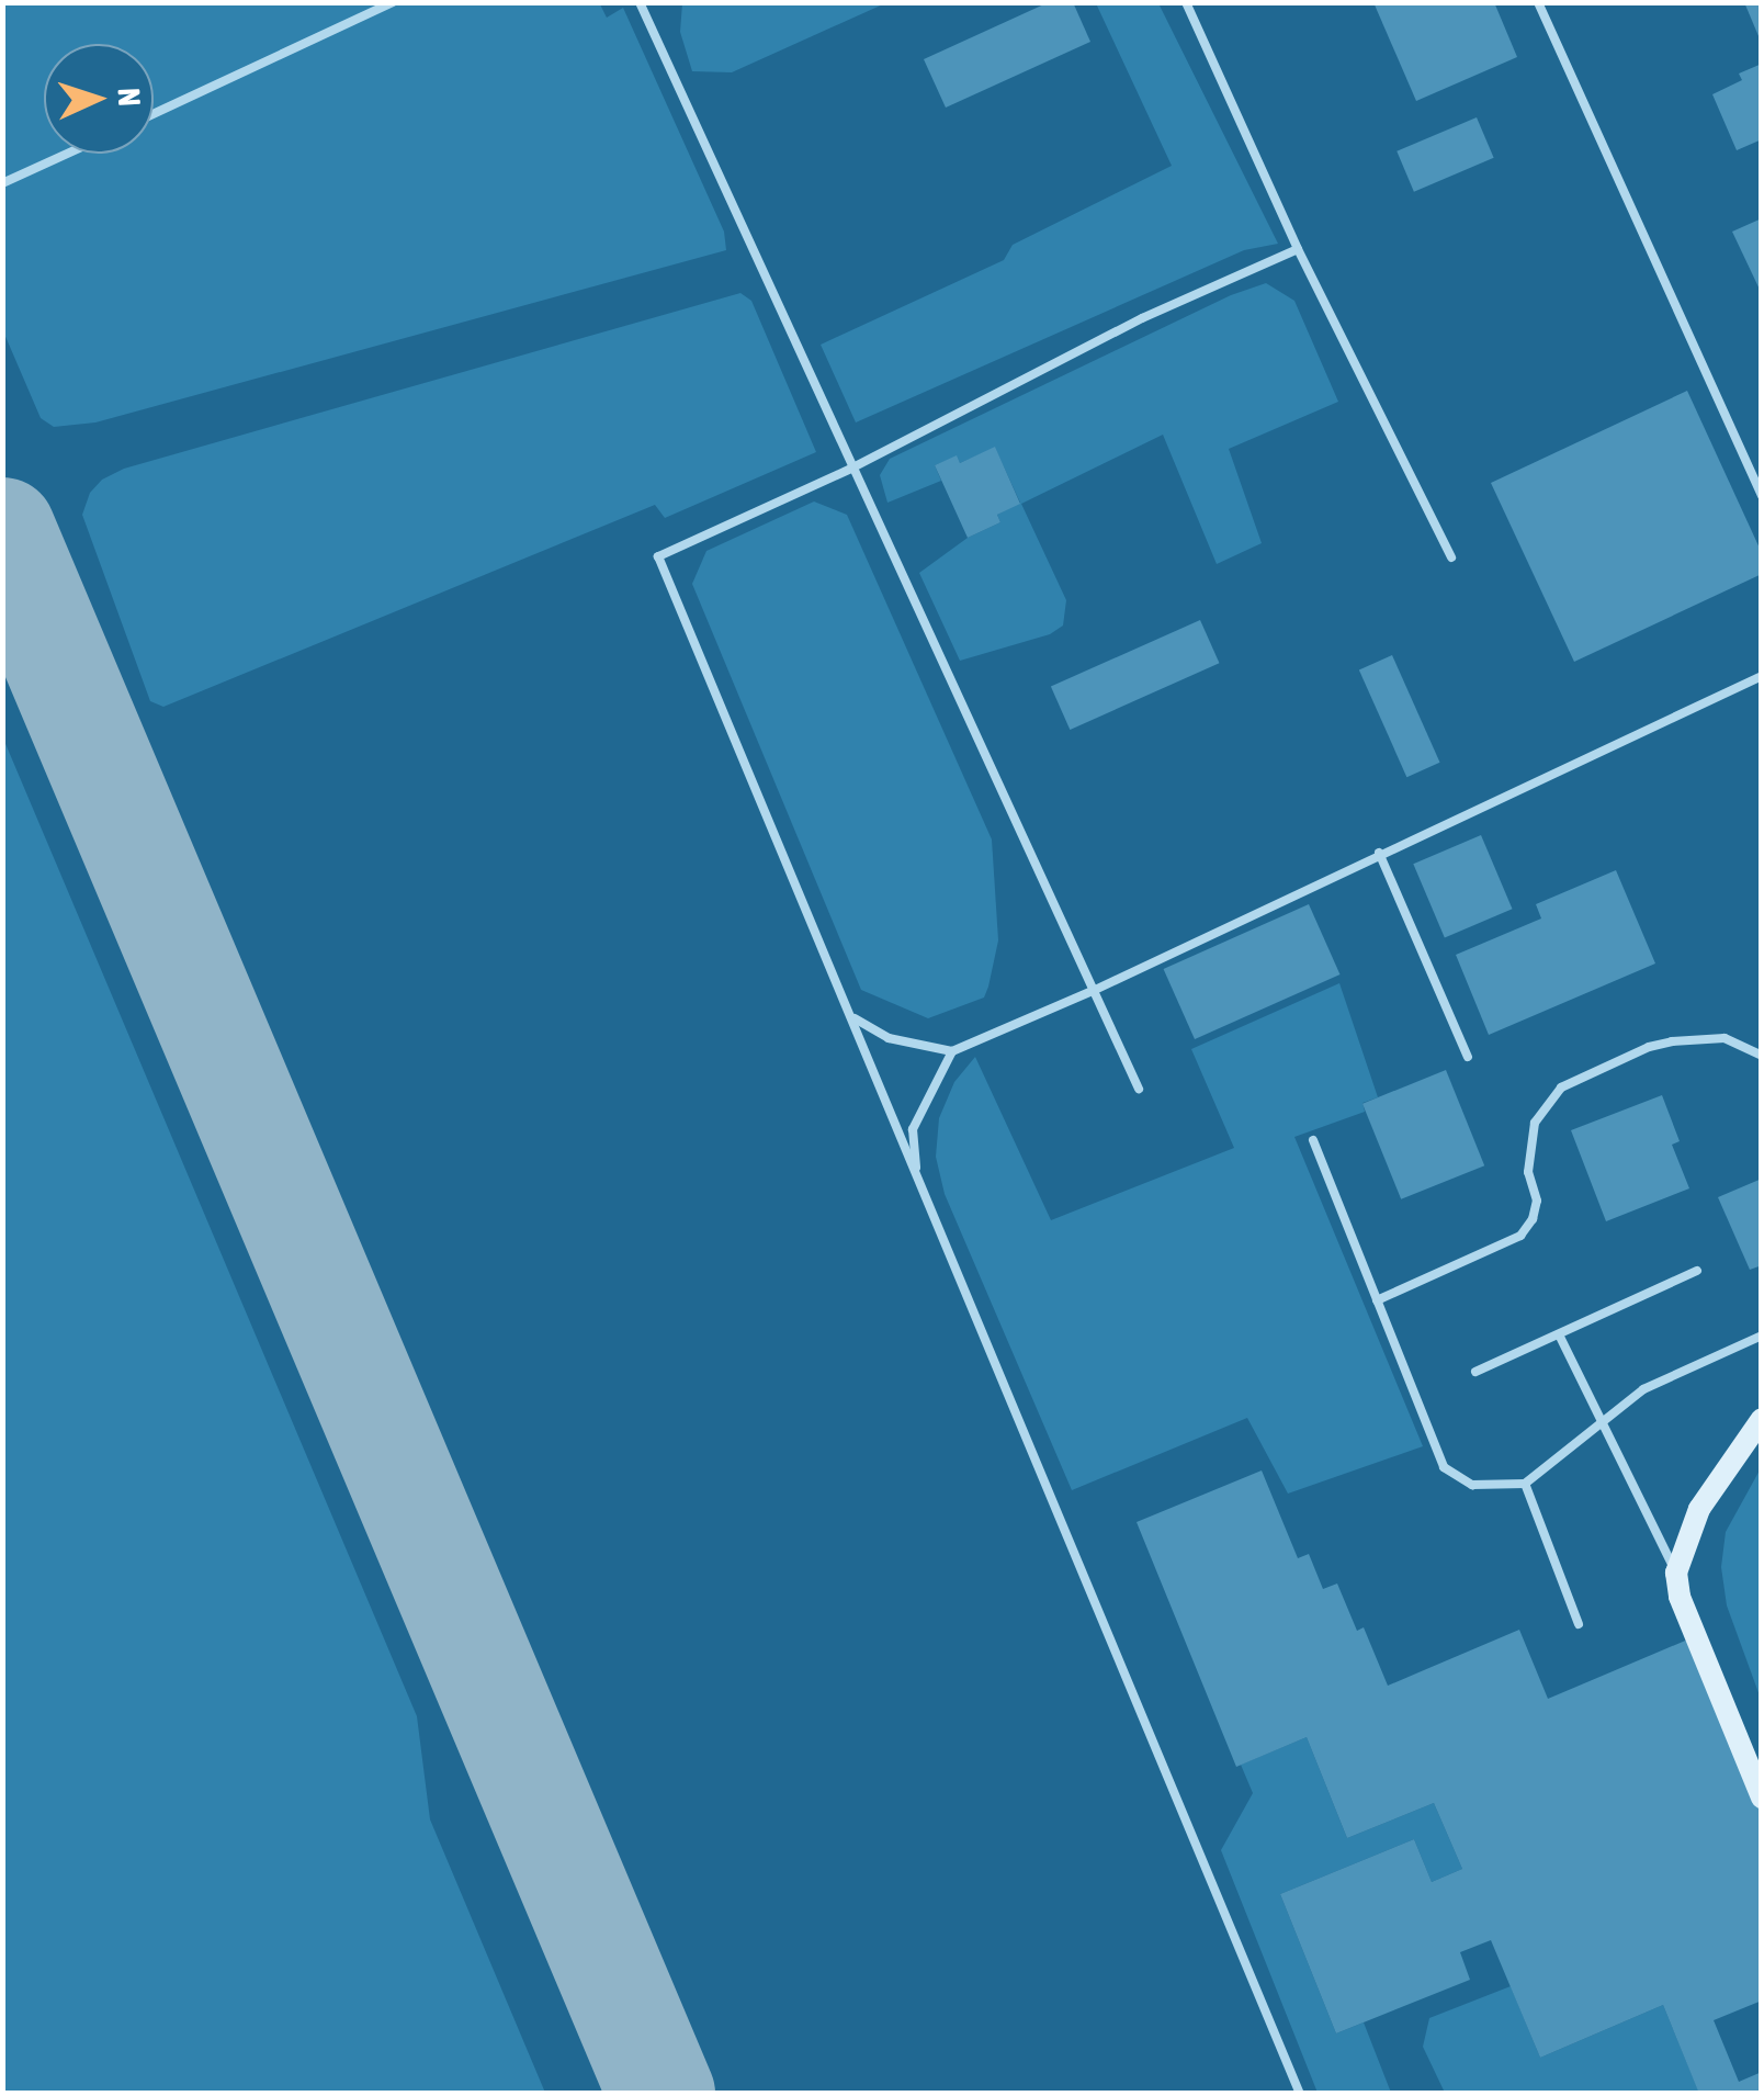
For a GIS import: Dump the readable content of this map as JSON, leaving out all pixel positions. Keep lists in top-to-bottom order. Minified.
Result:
{"north":"right"}
